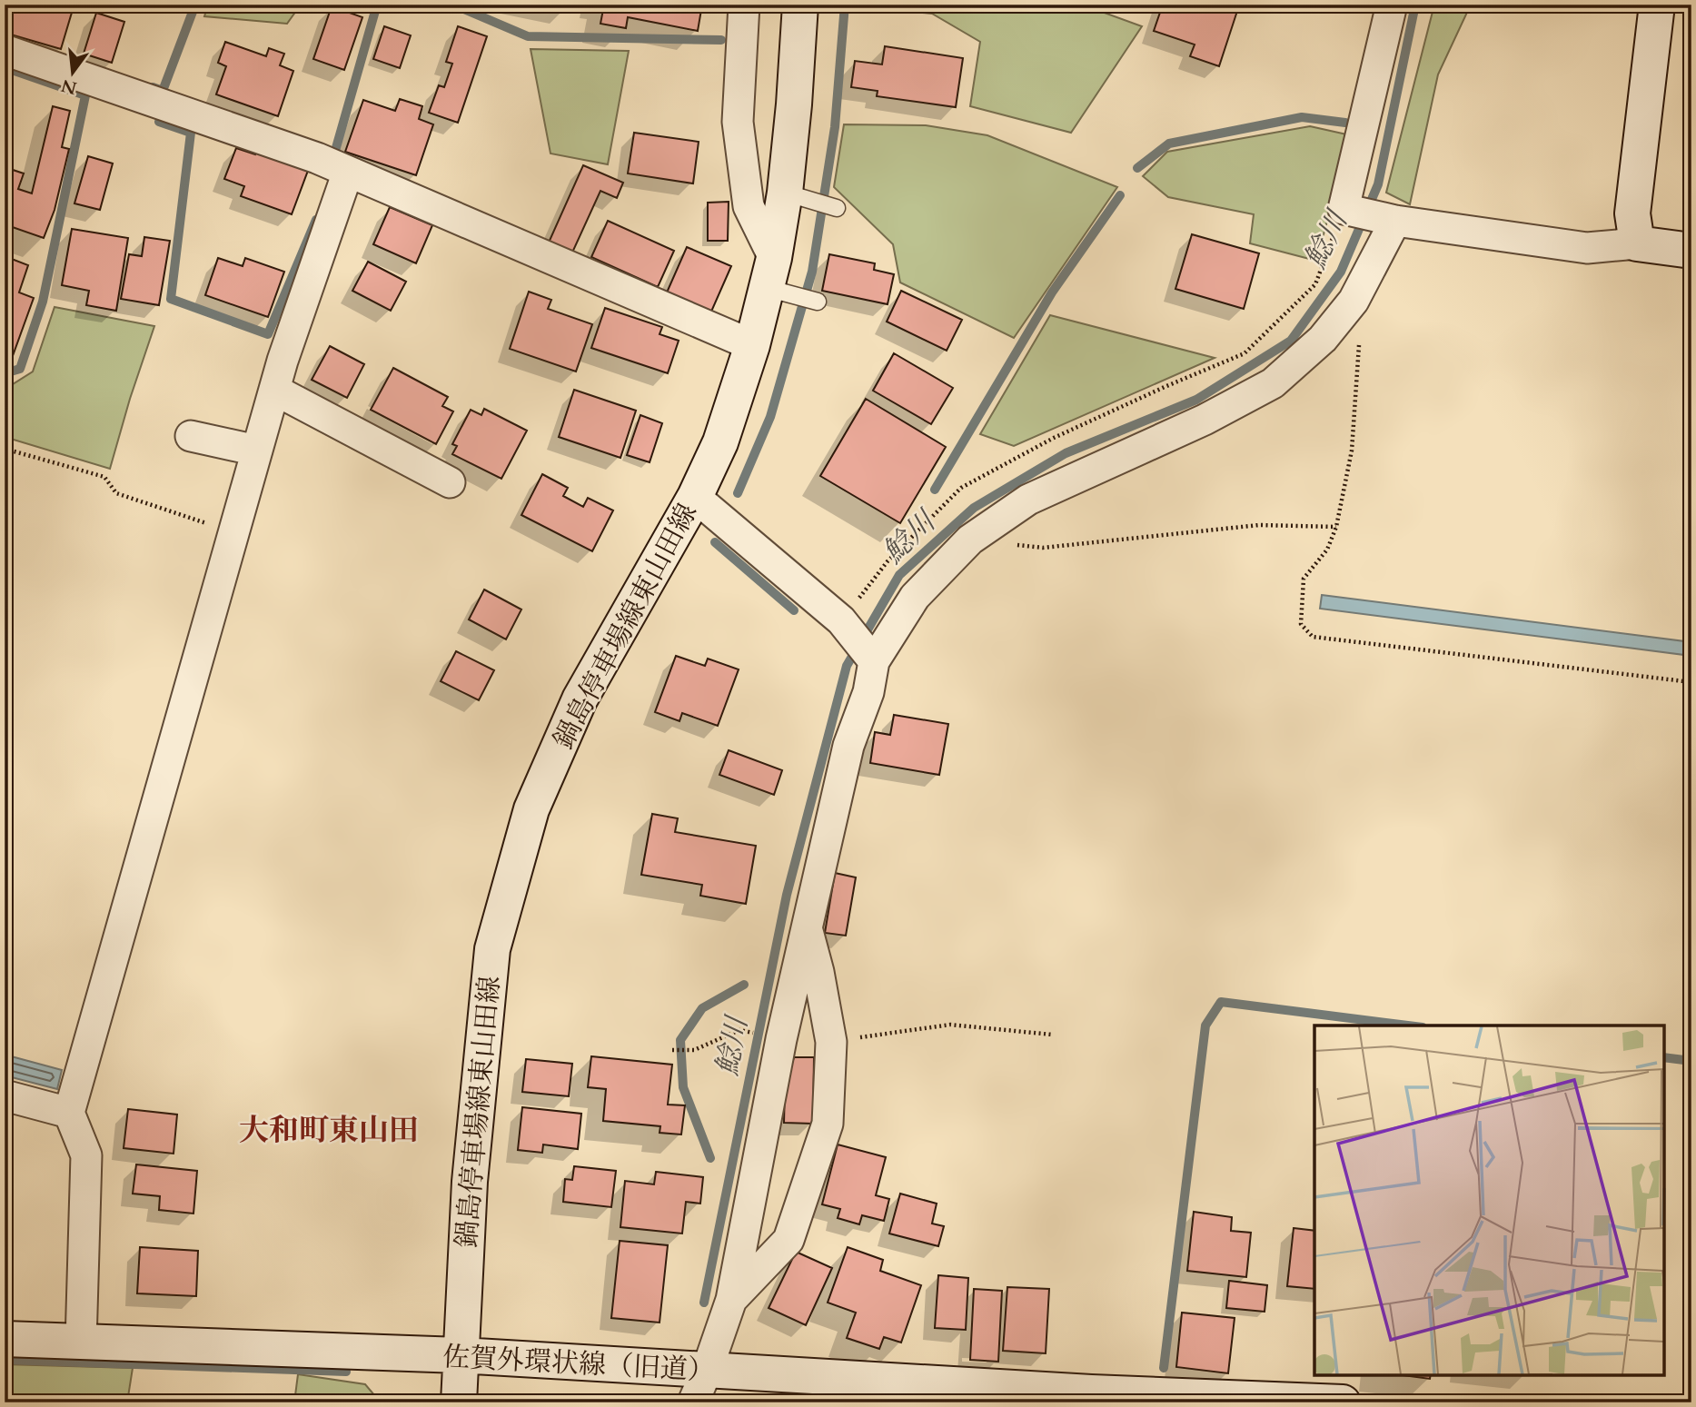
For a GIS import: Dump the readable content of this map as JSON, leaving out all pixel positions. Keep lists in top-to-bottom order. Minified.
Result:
{"streets":{"street":["鍋島停車場線東山田線","佐賀外環状線（旧道）"]},"crossings":[["鍋島停車場線東山田線","佐賀外環状線（旧道）"]],"districts":["大和町東山田"],"water":["鯰川"],"north":"bottom"}
